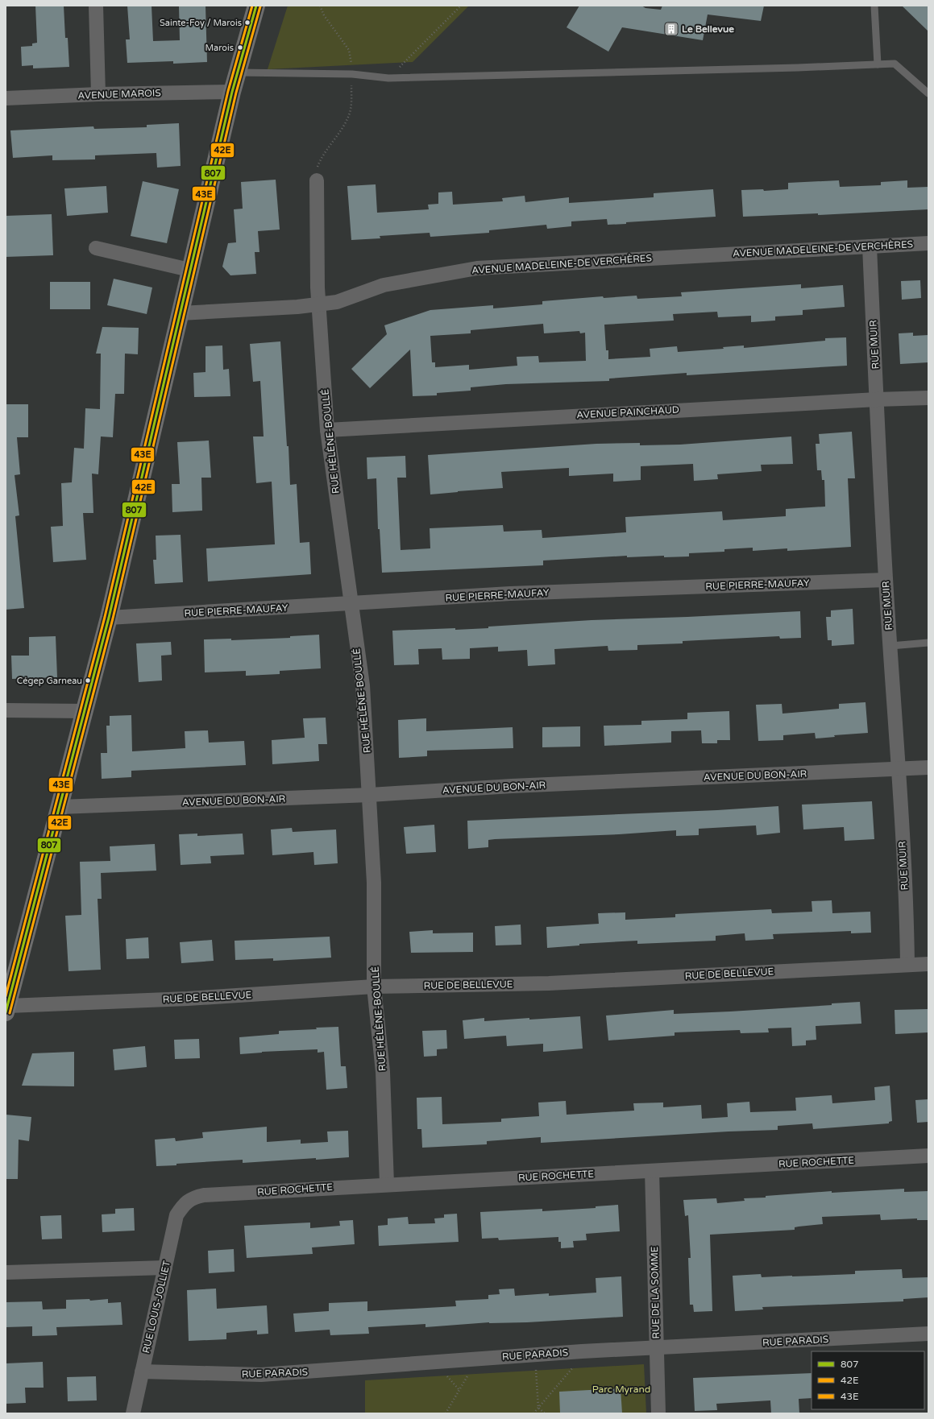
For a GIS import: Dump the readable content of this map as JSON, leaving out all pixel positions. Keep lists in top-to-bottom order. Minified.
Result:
{"streets":{"street":["AVENUE MAROIS","AVENUE MADELEINE-DE VERCHÈRES","RUE MUIR","AVENUE PAINCHAUD","RUE HÉLÈNE-BOULLÉ","RUE PIERRE-MAUFAY","AVENUE DU BON-AIR","RUE DE BELLEVUE","RUE ROCHETTE","RUE DE LA SOMME","RUE LOUIS-JOLLIET","RUE PARADIS"]},"crossings":[["AVENUE MADELEINE-DE VERCHÈRES","RUE MUIR"],["AVENUE MADELEINE-DE VERCHÈRES","RUE HÉLÈNE-BOULLÉ"],["RUE MUIR","AVENUE PAINCHAUD"],["RUE MUIR","RUE PIERRE-MAUFAY"],["RUE MUIR","AVENUE DU BON-AIR"],["RUE MUIR","RUE DE BELLEVUE"],["AVENUE PAINCHAUD","RUE HÉLÈNE-BOULLÉ"],["RUE HÉLÈNE-BOULLÉ","RUE PIERRE-MAUFAY"],["RUE HÉLÈNE-BOULLÉ","AVENUE DU BON-AIR"],["RUE HÉLÈNE-BOULLÉ","RUE DE BELLEVUE"],["RUE HÉLÈNE-BOULLÉ","RUE ROCHETTE"],["RUE ROCHETTE","RUE DE LA SOMME"],["RUE ROCHETTE","RUE LOUIS-JOLLIET"],["RUE DE LA SOMME","RUE PARADIS"],["RUE LOUIS-JOLLIET","RUE PARADIS"]],"parks":["Parc Myrand"],"places":{"other":["Sainte-Foy / Marois","Marois","Cégep Garneau"],"building":["Le Bellevue"]},"lines":["transit line 807","transit line 43E","transit line 42E"],"legend":["807","42E","43E"]}
